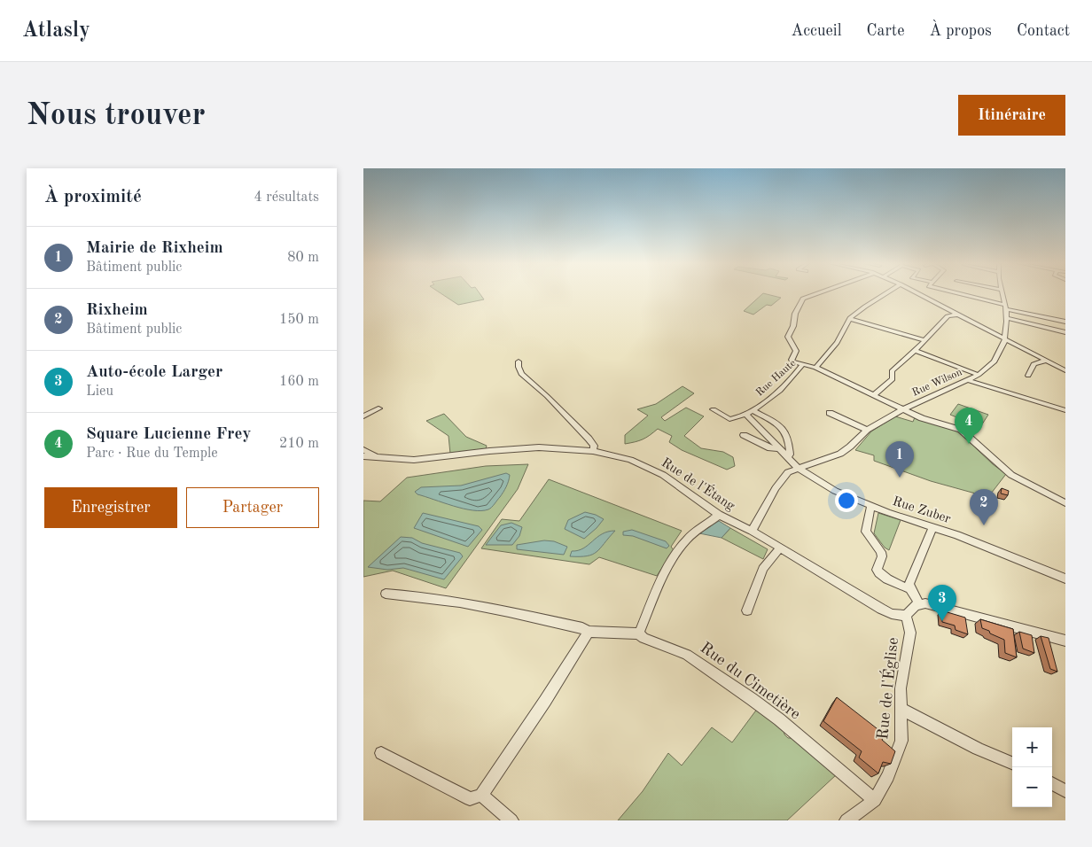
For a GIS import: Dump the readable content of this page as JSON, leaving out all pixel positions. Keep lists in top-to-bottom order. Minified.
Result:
{"streets":{"street":["Rue Haute","Rue Wilson","Rue de l'Étang","Rue Zuber","Rue du Cimetière","Rue de l'Église"]},"crossings":[["Rue Haute","Rue Wilson"],["Rue Wilson","Rue de l'Étang"],["Rue Wilson","Rue Zuber"],["Rue de l'Étang","Rue de l'Église"],["Rue du Cimetière","Rue de l'Église"]],"page":{"header":"Atlasly","nav":["Accueil","Carte","À propos","Contact"],"buttons":["Itinéraire",["Enregistrer","Partager"]],"title":"Nous trouver","heading":["À proximité","4 résultats"],"list":[{"mark":"1","name":"Mairie de Rixheim","note":"Bâtiment public","value":"80 m"},{"mark":"2","name":"Rixheim","note":"Bâtiment public","value":"150 m"},{"mark":"3","name":"Auto-école Larger","note":"Lieu","value":"160 m"},{"mark":"4","name":"Square Lucienne Frey","note":"Parc · Rue du Temple","value":"210 m"}],"pins":["4","1","2","3"],"map_buttons":["+","−"]}}
